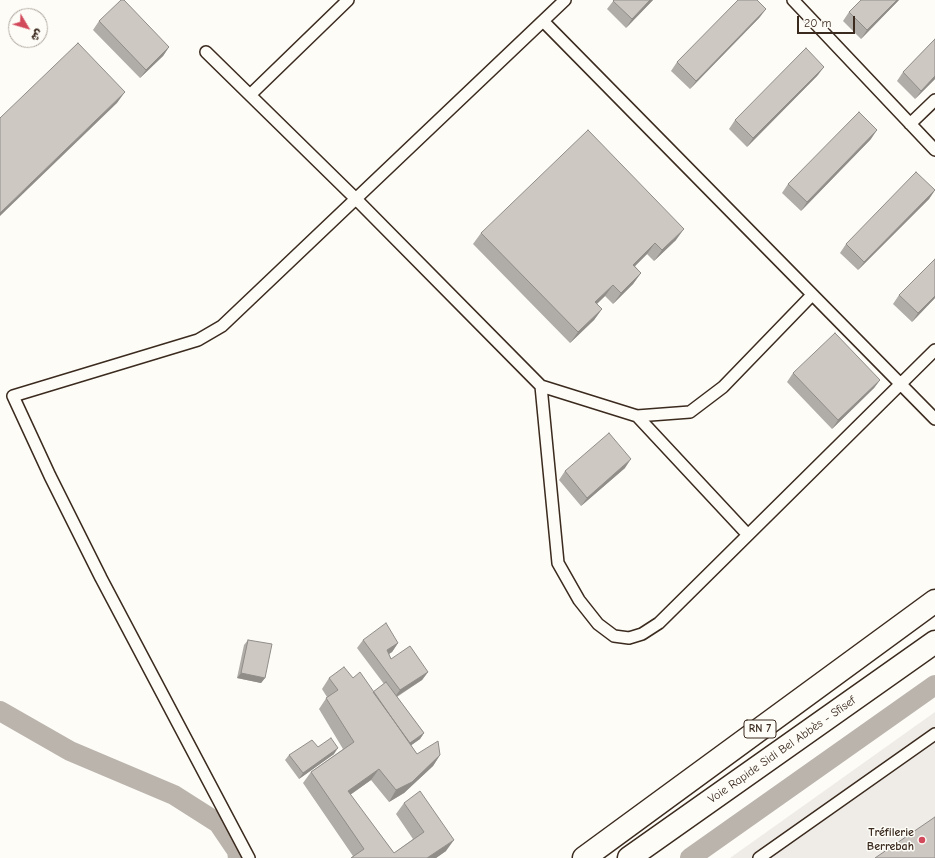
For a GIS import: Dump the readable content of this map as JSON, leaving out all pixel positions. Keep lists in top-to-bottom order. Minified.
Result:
{"streets":{"highway":["RN 7","Voie Rapide Sidi Bel Abbès - Sfisef"]},"places":["Tréfilerie Berrebah"],"scale_bar":"20 m","north":"bottom right"}
